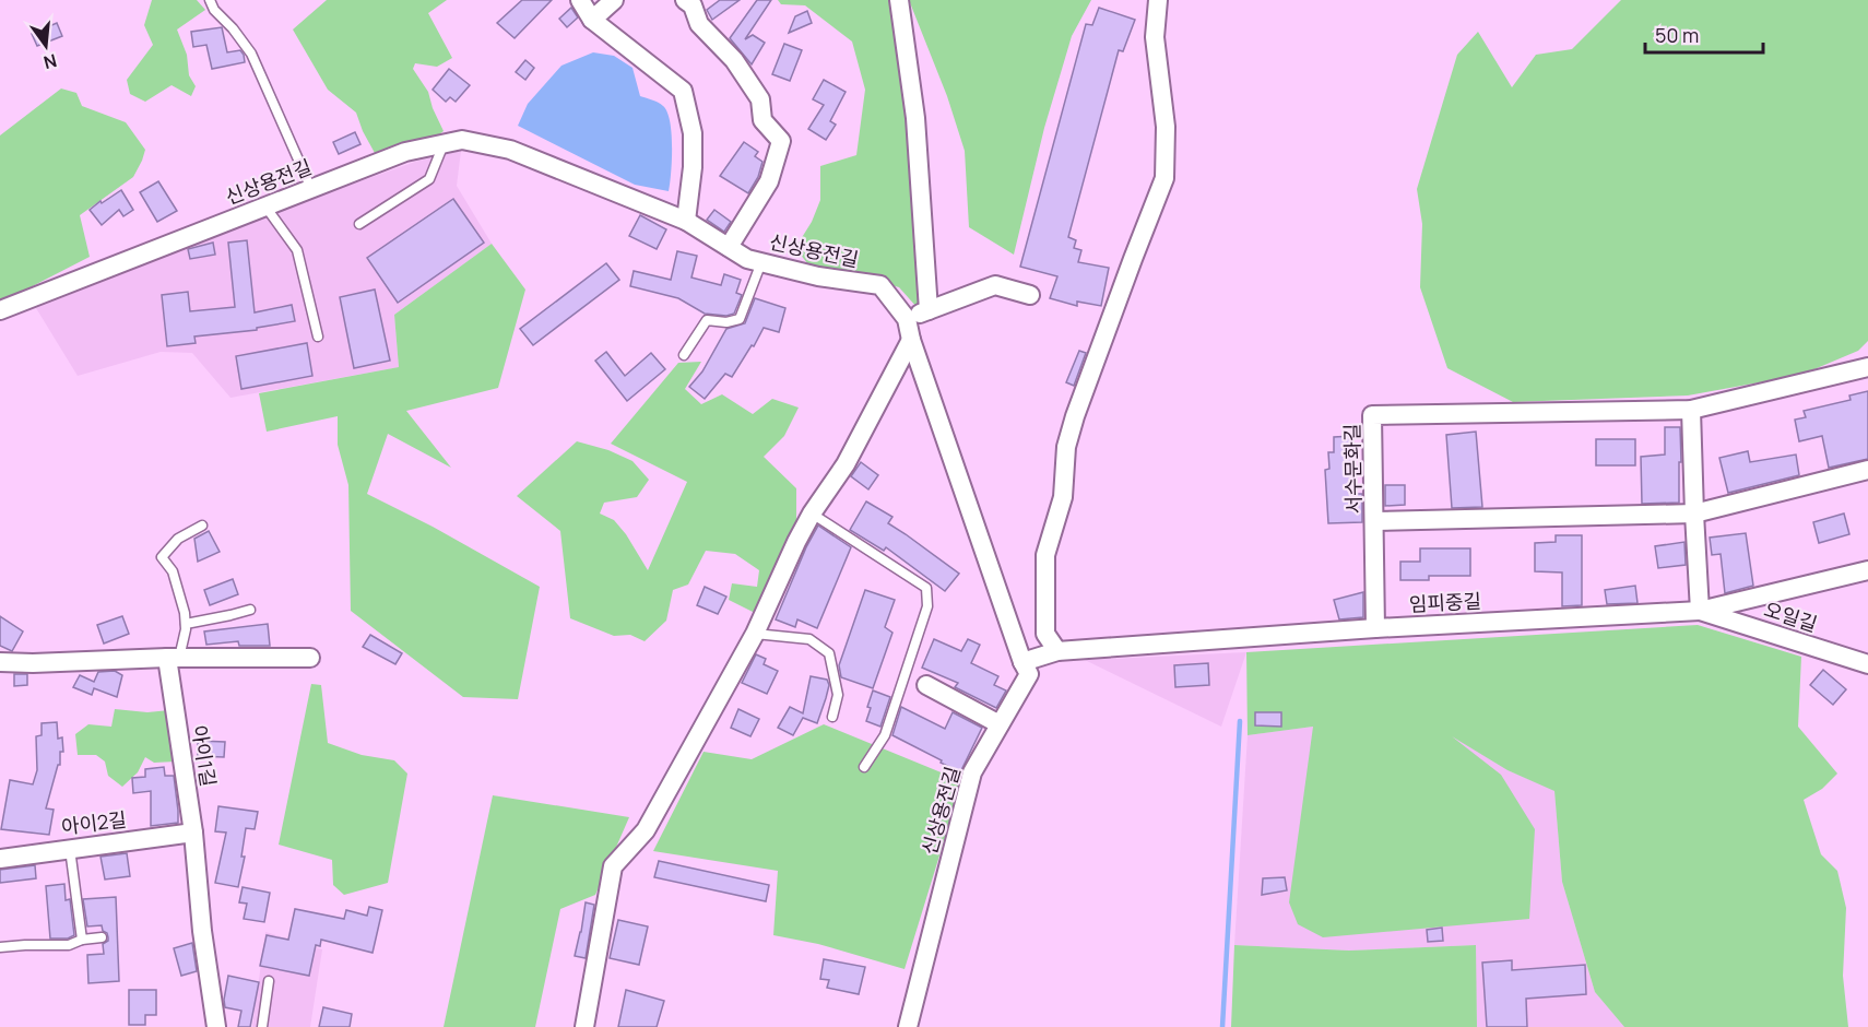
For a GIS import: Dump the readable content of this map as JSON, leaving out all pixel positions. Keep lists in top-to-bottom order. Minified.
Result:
{"streets":{"street":["신상용전길","서수문화길","임피중길","오일길","아이1길","아이2길"]},"crossings":[["신상용전길","임피중길"],["임피중길","오일길"],["아이1길","아이2길"]],"scale_bar":"50 m","north":"bottom"}
